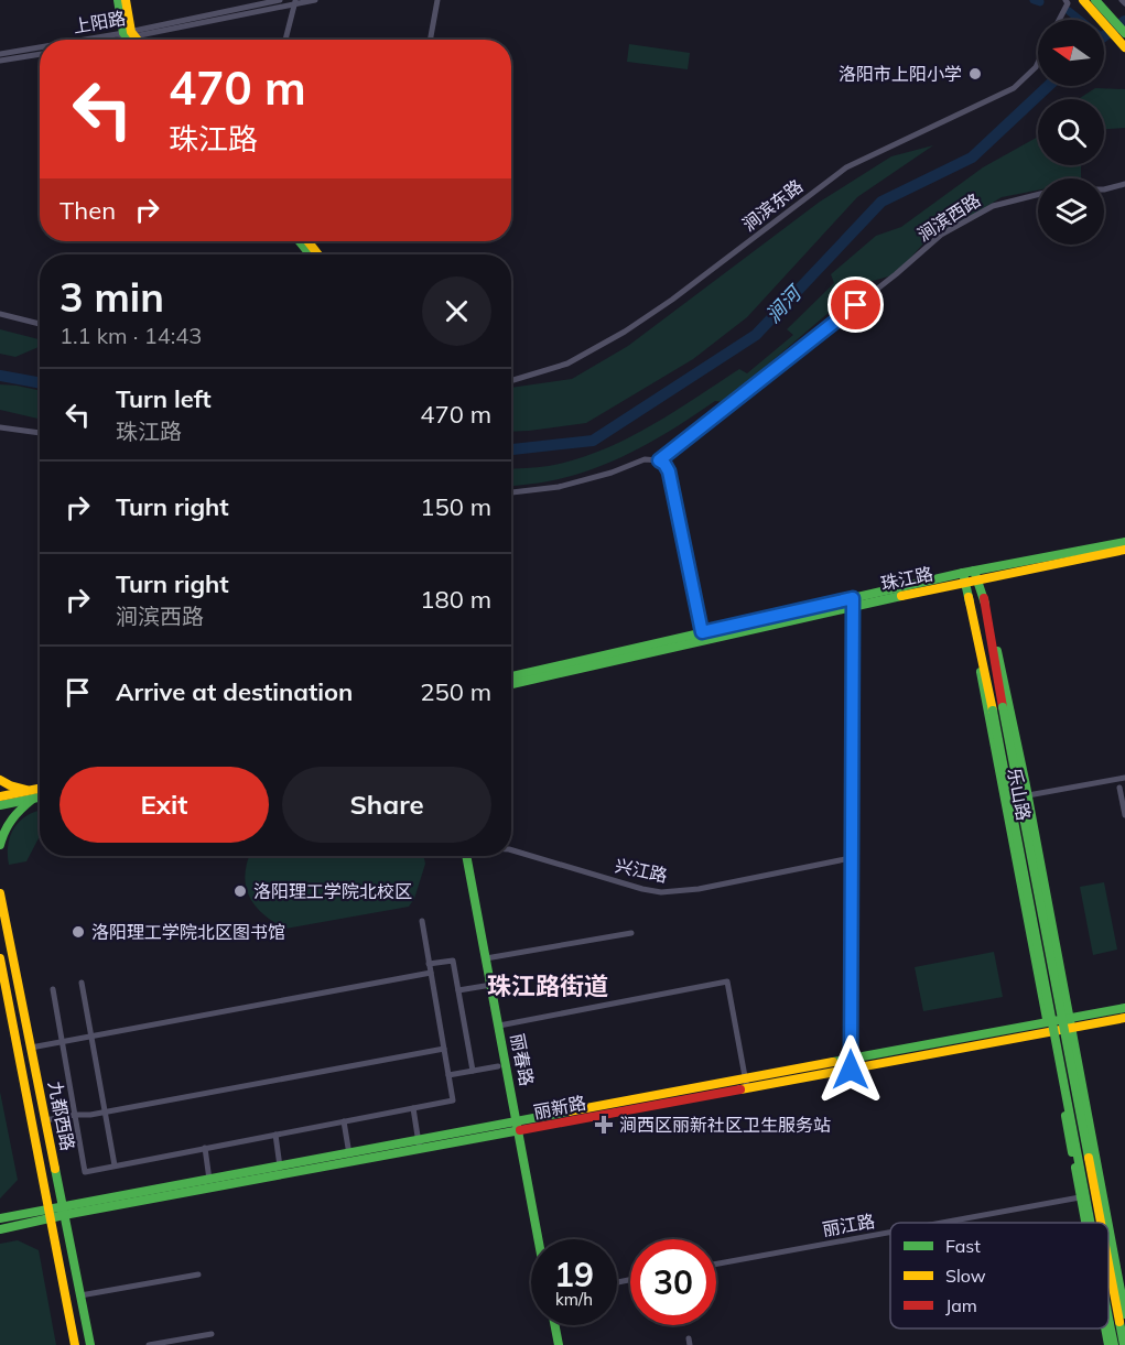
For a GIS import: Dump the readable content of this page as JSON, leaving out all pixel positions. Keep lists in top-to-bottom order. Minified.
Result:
{"streets":{"main road":["珠江路","乐山路","丽春路","丽新路","九都西路"],"street":["上阳路","涧滨东路","涧滨西路","兴江路","丽江路"]},"crossings":[["珠江路","乐山路"],["乐山路","丽新路"],["乐山路","丽江路"],["丽春路","丽新路"],["丽新路","九都西路"]],"districts":["珠江路街道"],"water":["涧河"],"places":{"other":["洛阳市上阳小学","洛阳理工学院北校区","洛阳理工学院北区图书馆"],"health":["涧西区丽新社区卫生服务站"]},"legend":["Fast","Slow","Jam"],"north":"left","page":{"turn":["470 m","珠江路"],"then":"Then","heading":["3 min","1.1 km · 14:43"],"list":[{"name":"Turn left","note":"珠江路","value":"470 m"},{"name":"Turn right","value":"150 m"},{"name":"Turn right","note":"涧滨西路","value":"180 m"},{"name":"Arrive at destination","value":"250 m"}],"buttons":["Exit","Share"],"speed":"19 km/h","limit":"30"}}
